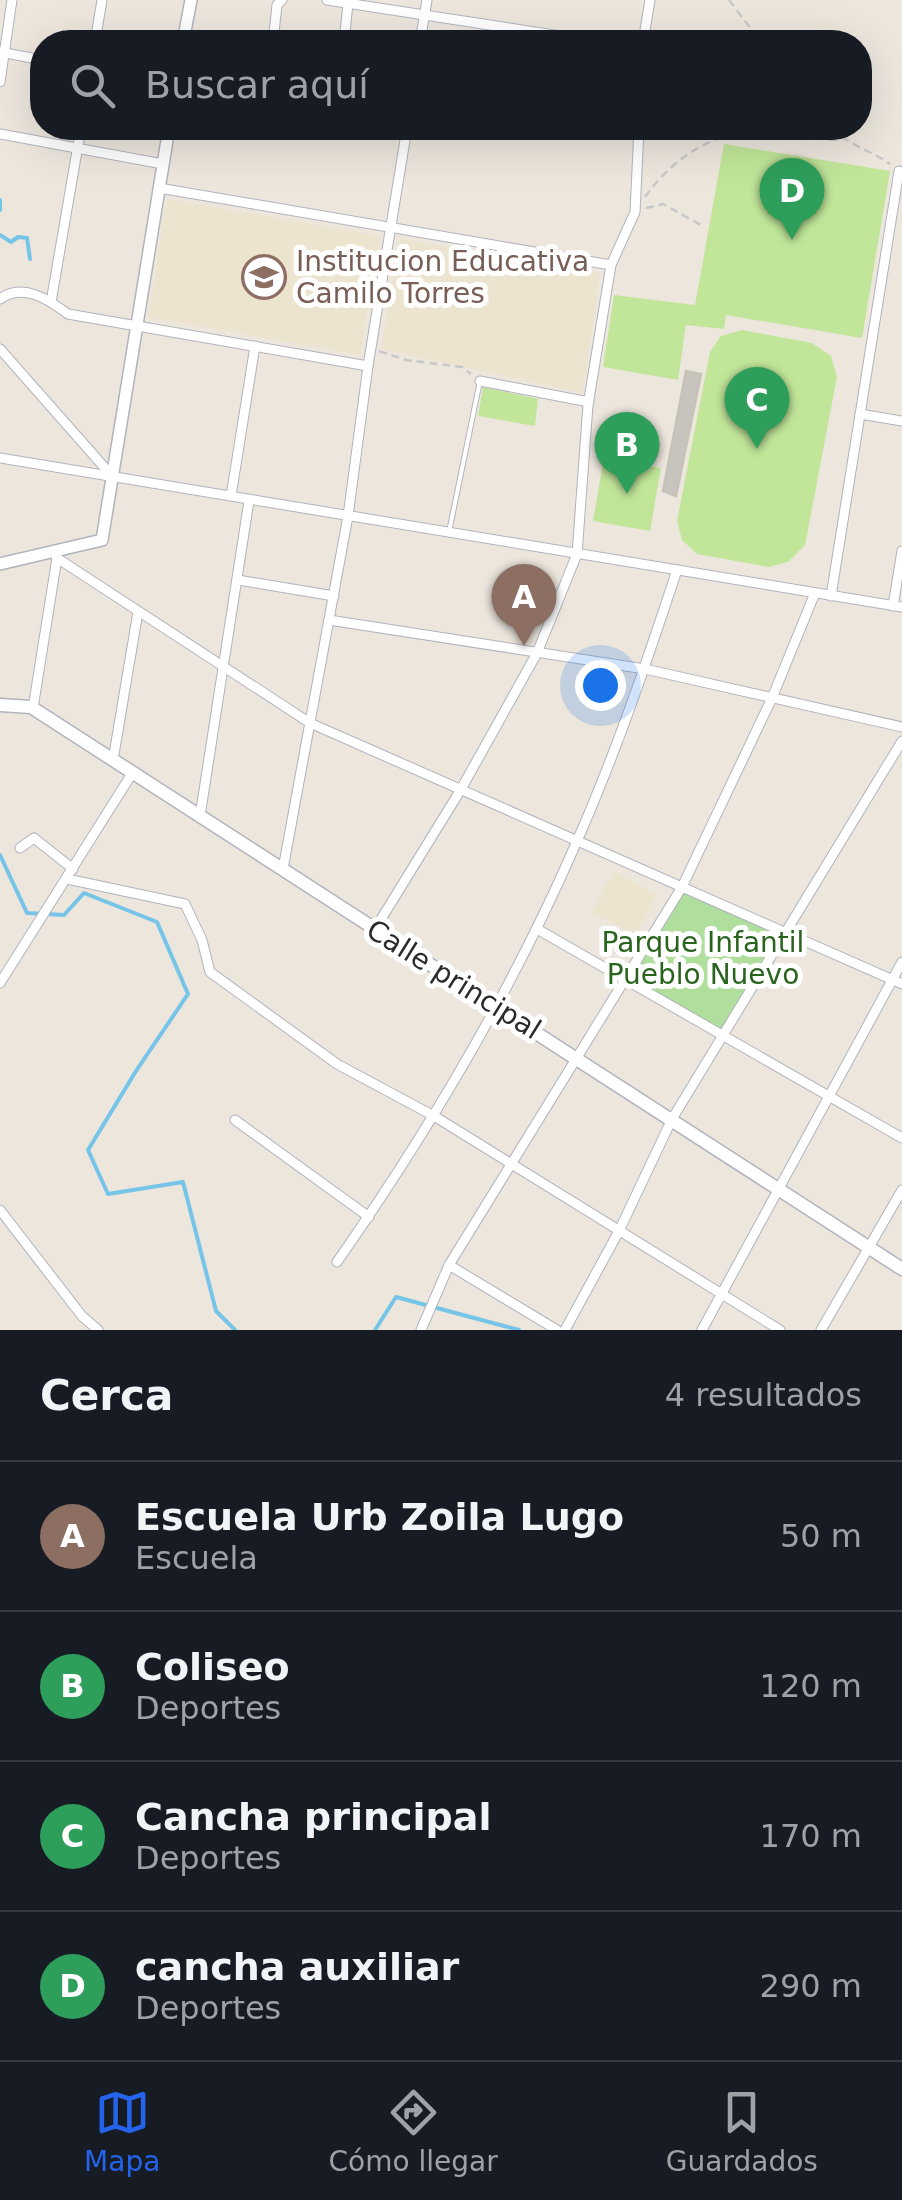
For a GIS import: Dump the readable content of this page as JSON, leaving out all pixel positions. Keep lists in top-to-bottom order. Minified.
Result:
{"streets":{"main road":["Calle principal"]},"parks":["Parque Infantil Pueblo Nuevo"],"places":{"school or university":["Institucion Educativa Camilo Torres"]},"page":{"search":"Buscar aquí","pins":["D","C","B","A"],"heading":["Cerca","4 resultados"],"list":[{"mark":"A","name":"Escuela Urb Zoila Lugo","note":"Escuela","value":"50 m"},{"mark":"B","name":"Coliseo","note":"Deportes","value":"120 m"},{"mark":"C","name":"Cancha principal","note":"Deportes","value":"170 m"},{"mark":"D","name":"cancha auxiliar","note":"Deportes","value":"290 m"}],"nav":["Mapa","Cómo llegar","Guardados"]}}
